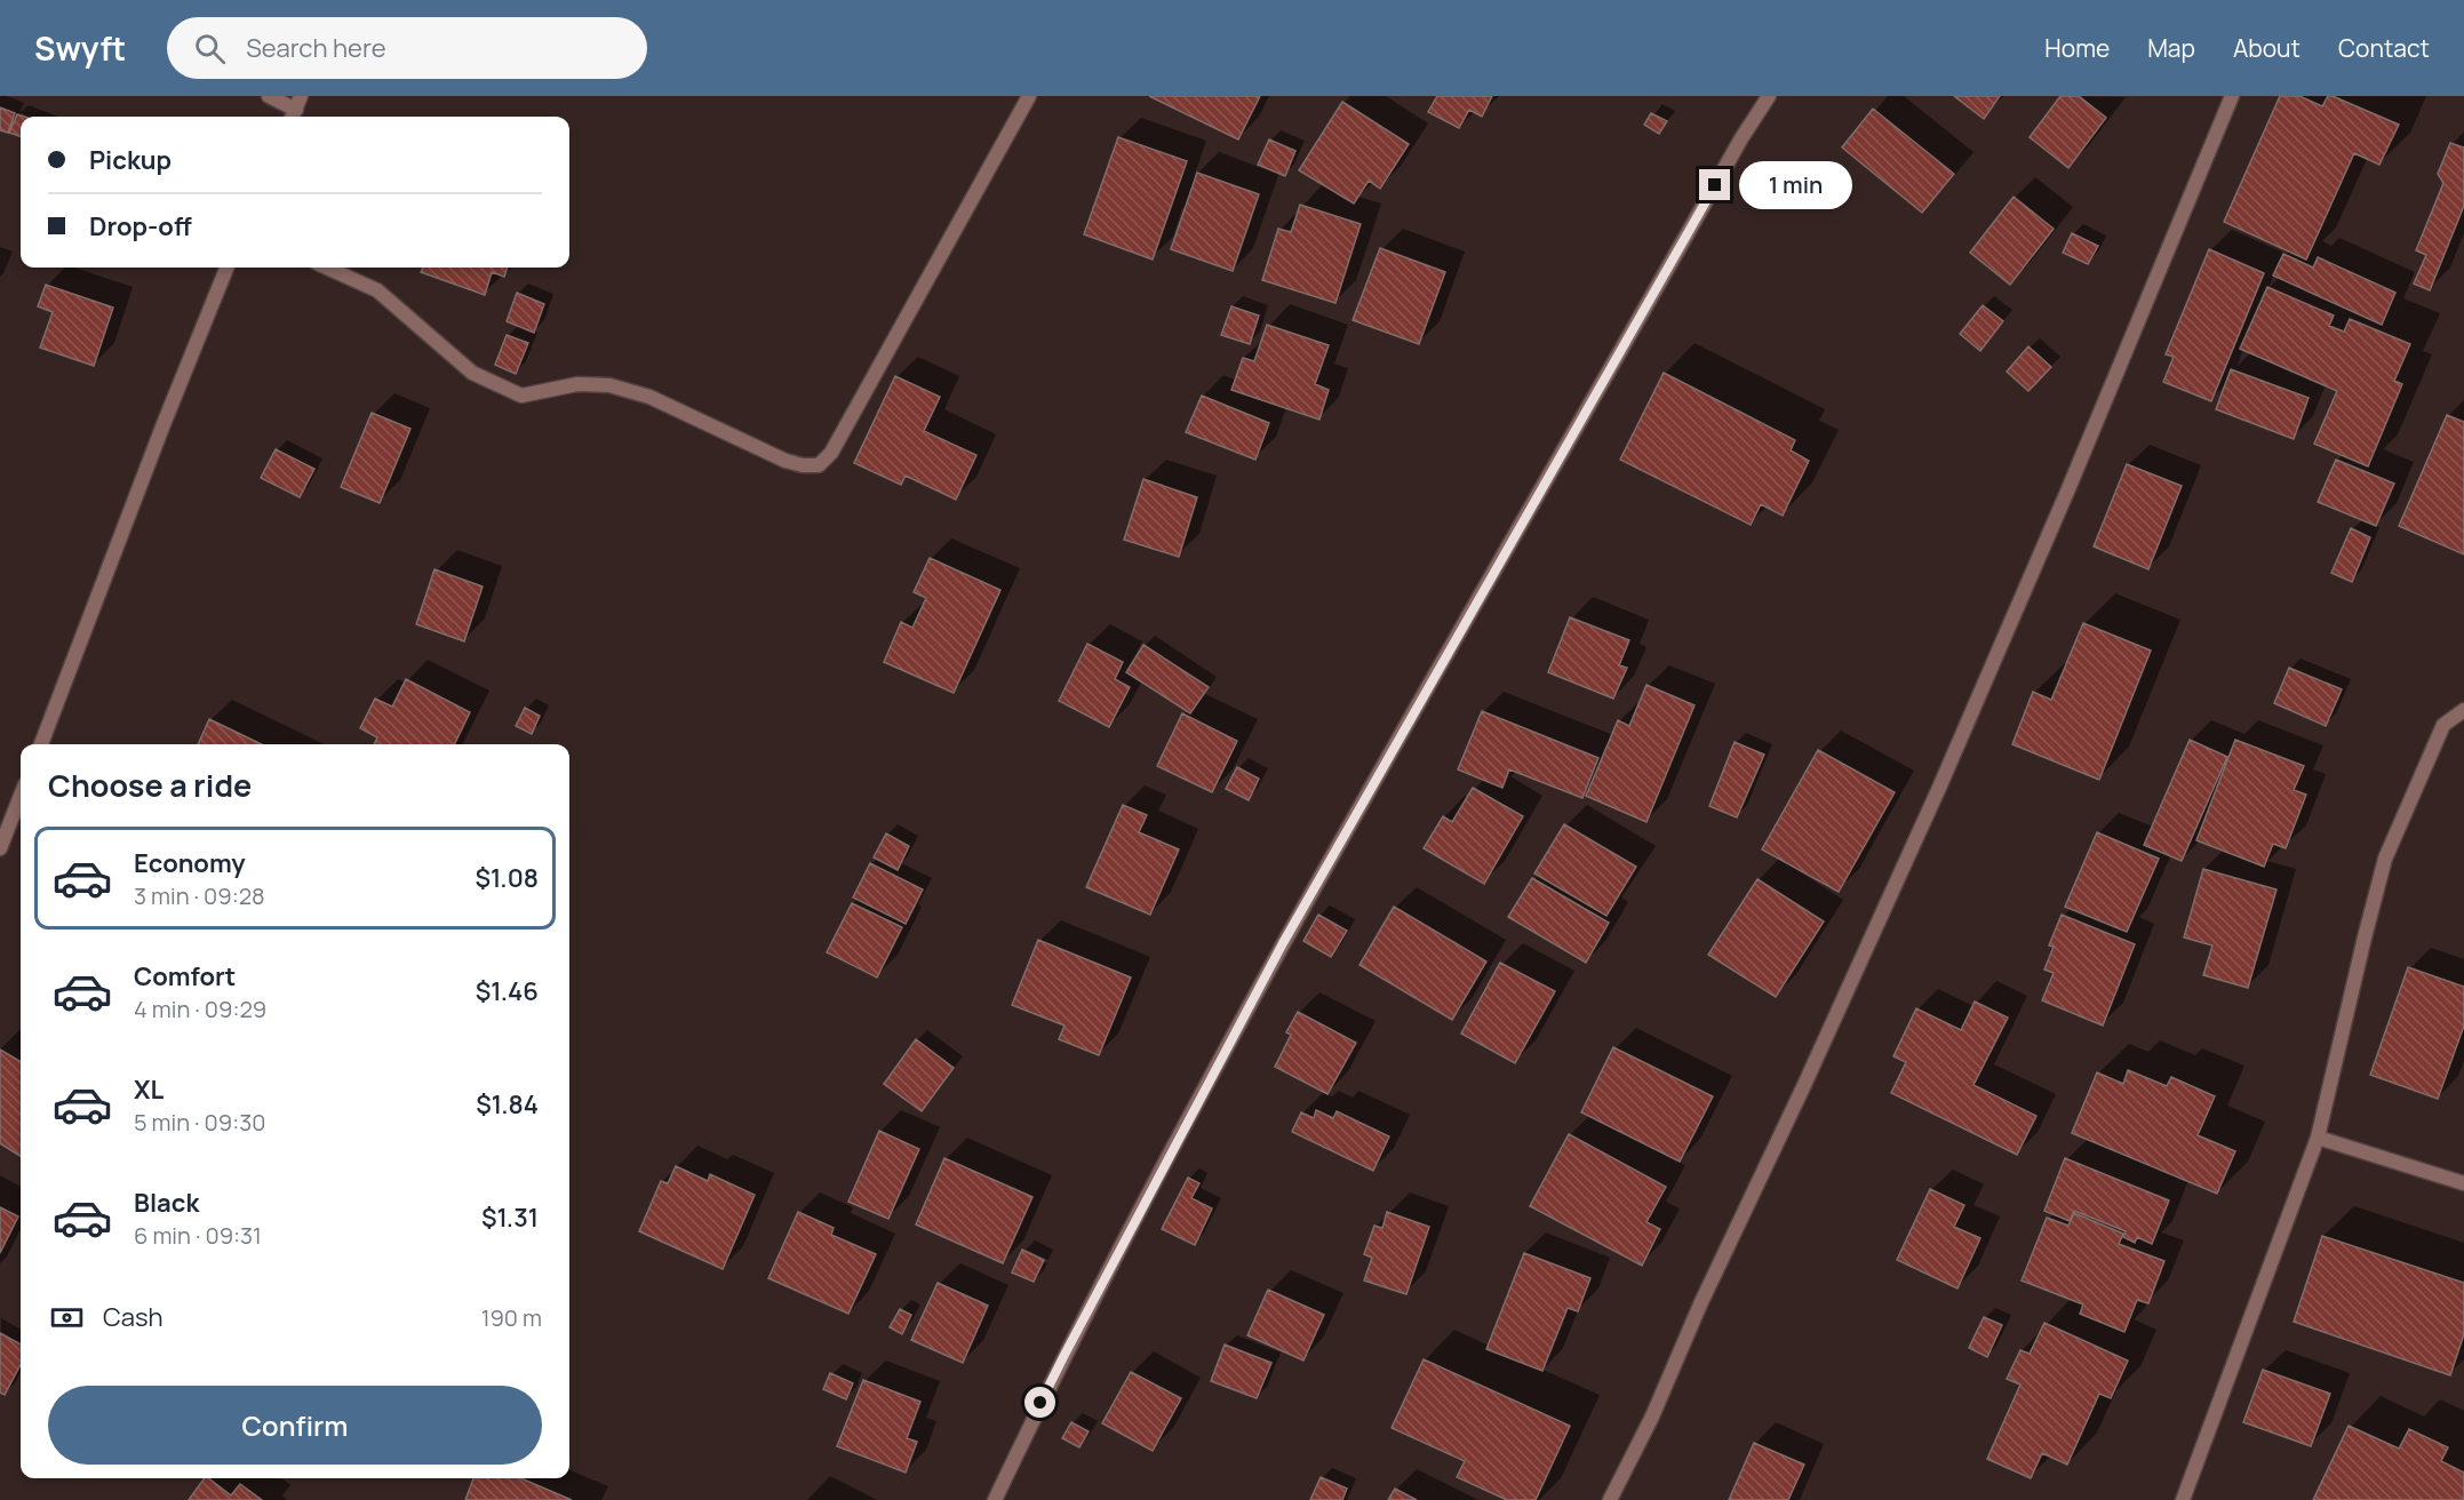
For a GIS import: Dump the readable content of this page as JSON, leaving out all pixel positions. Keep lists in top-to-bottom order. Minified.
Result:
{"page":{"header":"Swyft","search":"Search here","nav":["Home","Map","About","Contact"],"banner":["Pickup","Drop-off"],"bubble":"1 min","heading":"Choose a ride","list":[{"name":"Economy","note":"3 min · 09:28","value":"$1.08"},{"name":"Comfort","note":"4 min · 09:29","value":"$1.46"},{"name":"XL","note":"5 min · 09:30","value":"$1.84"},{"name":"Black","note":"6 min · 09:31","value":"$1.31"}],"pay":["Cash","190 m"],"buttons":"Confirm"}}
